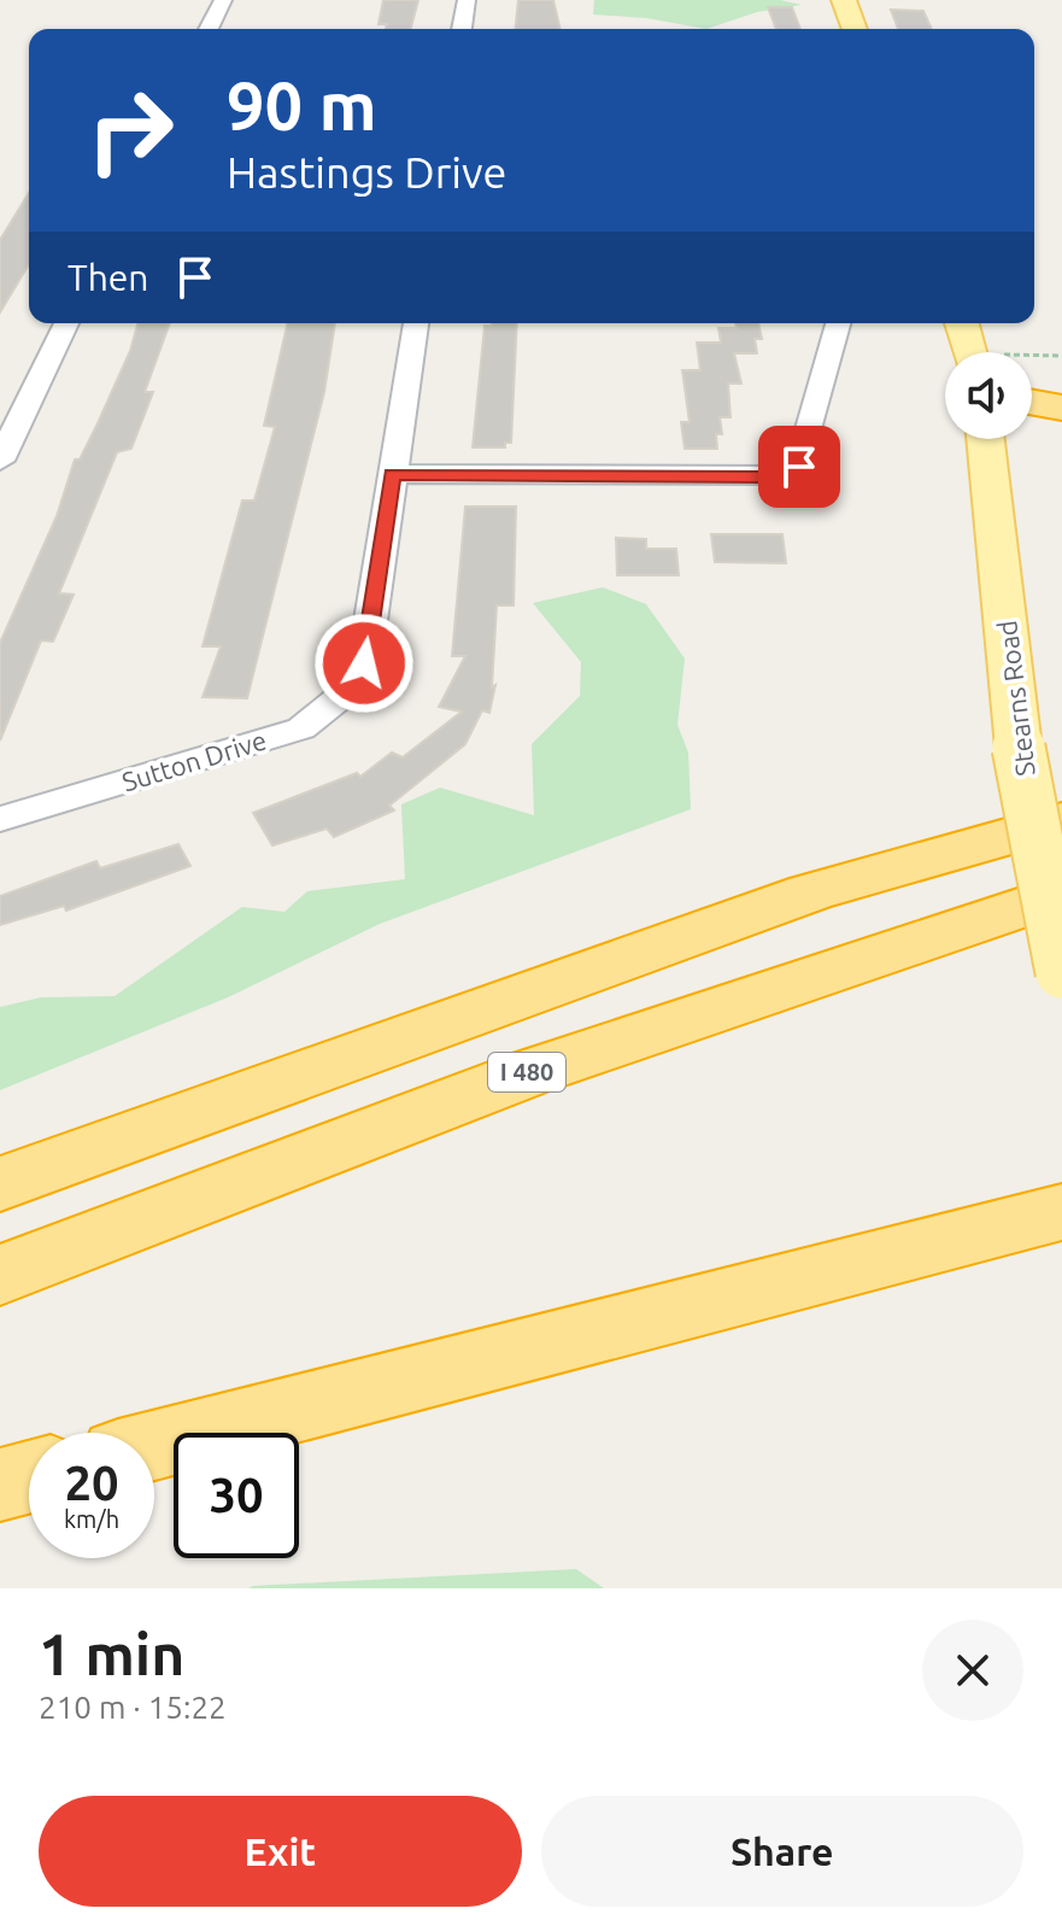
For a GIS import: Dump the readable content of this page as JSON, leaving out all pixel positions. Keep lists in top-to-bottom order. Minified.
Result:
{"streets":{"highway":["I 480"],"main road":["Stearns Road"],"street":["Sutton Drive"]},"page":{"turn":["90 m","Hastings Drive"],"then":"Then","speed":"20 km/h","limit":"30","heading":["1 min","210 m · 15:22"],"buttons":["Exit","Share"]}}
